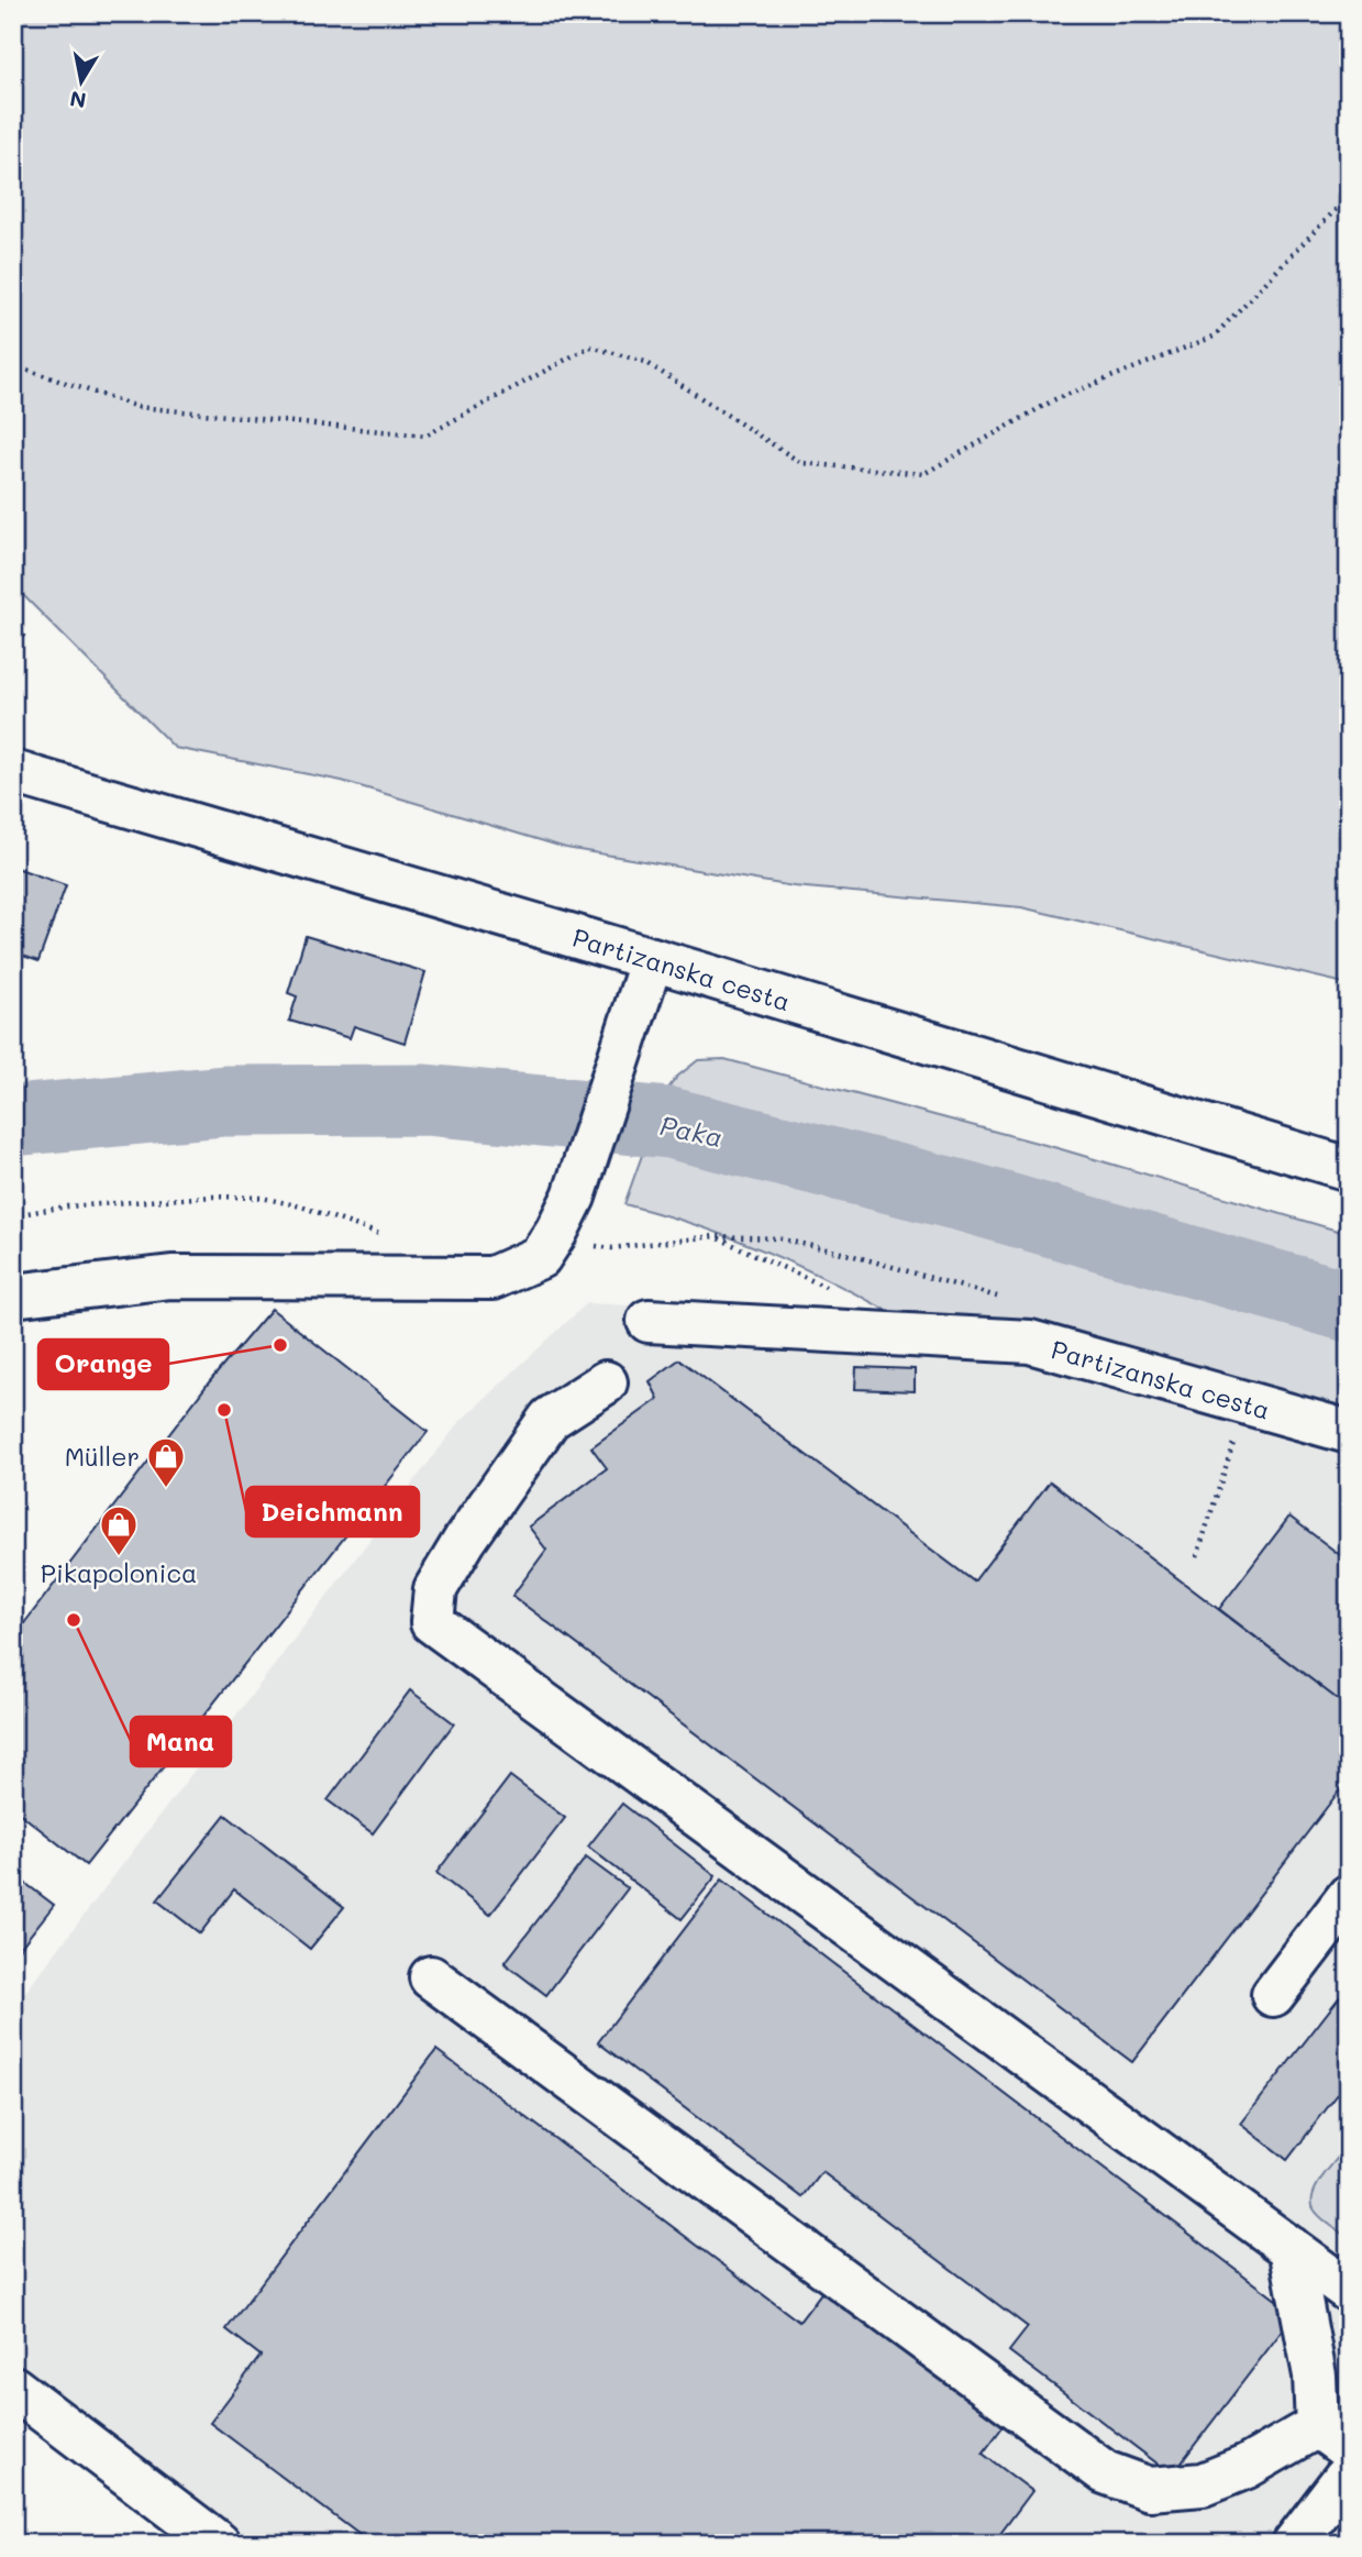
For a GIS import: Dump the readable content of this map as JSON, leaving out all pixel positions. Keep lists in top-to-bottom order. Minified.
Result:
{"streets":{"street":["Partizanska cesta"]},"water":["Paka"],"places":{"other":["Orange","Deichmann","Mana"],"shop":["Müller","Pikapolonica"]},"north":"bottom"}
